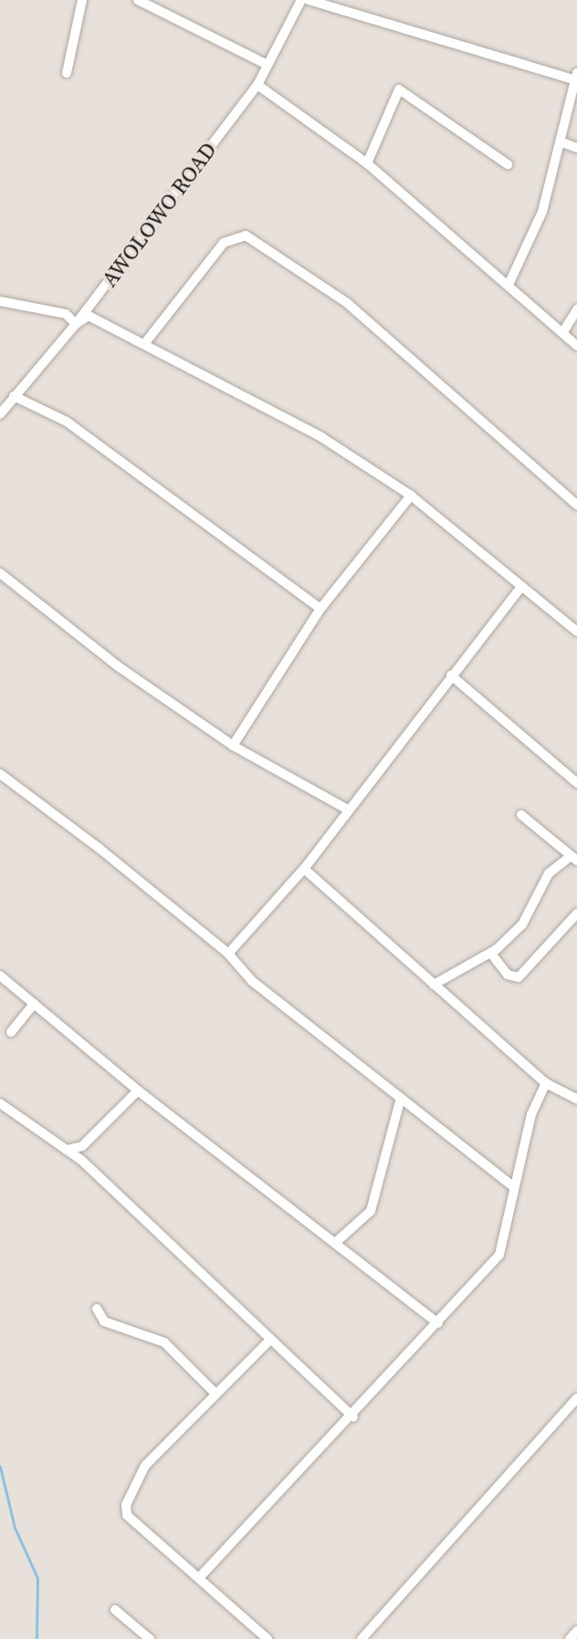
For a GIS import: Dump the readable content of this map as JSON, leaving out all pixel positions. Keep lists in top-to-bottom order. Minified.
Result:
{"streets":{"street":["AWOLOWO ROAD"]}}
